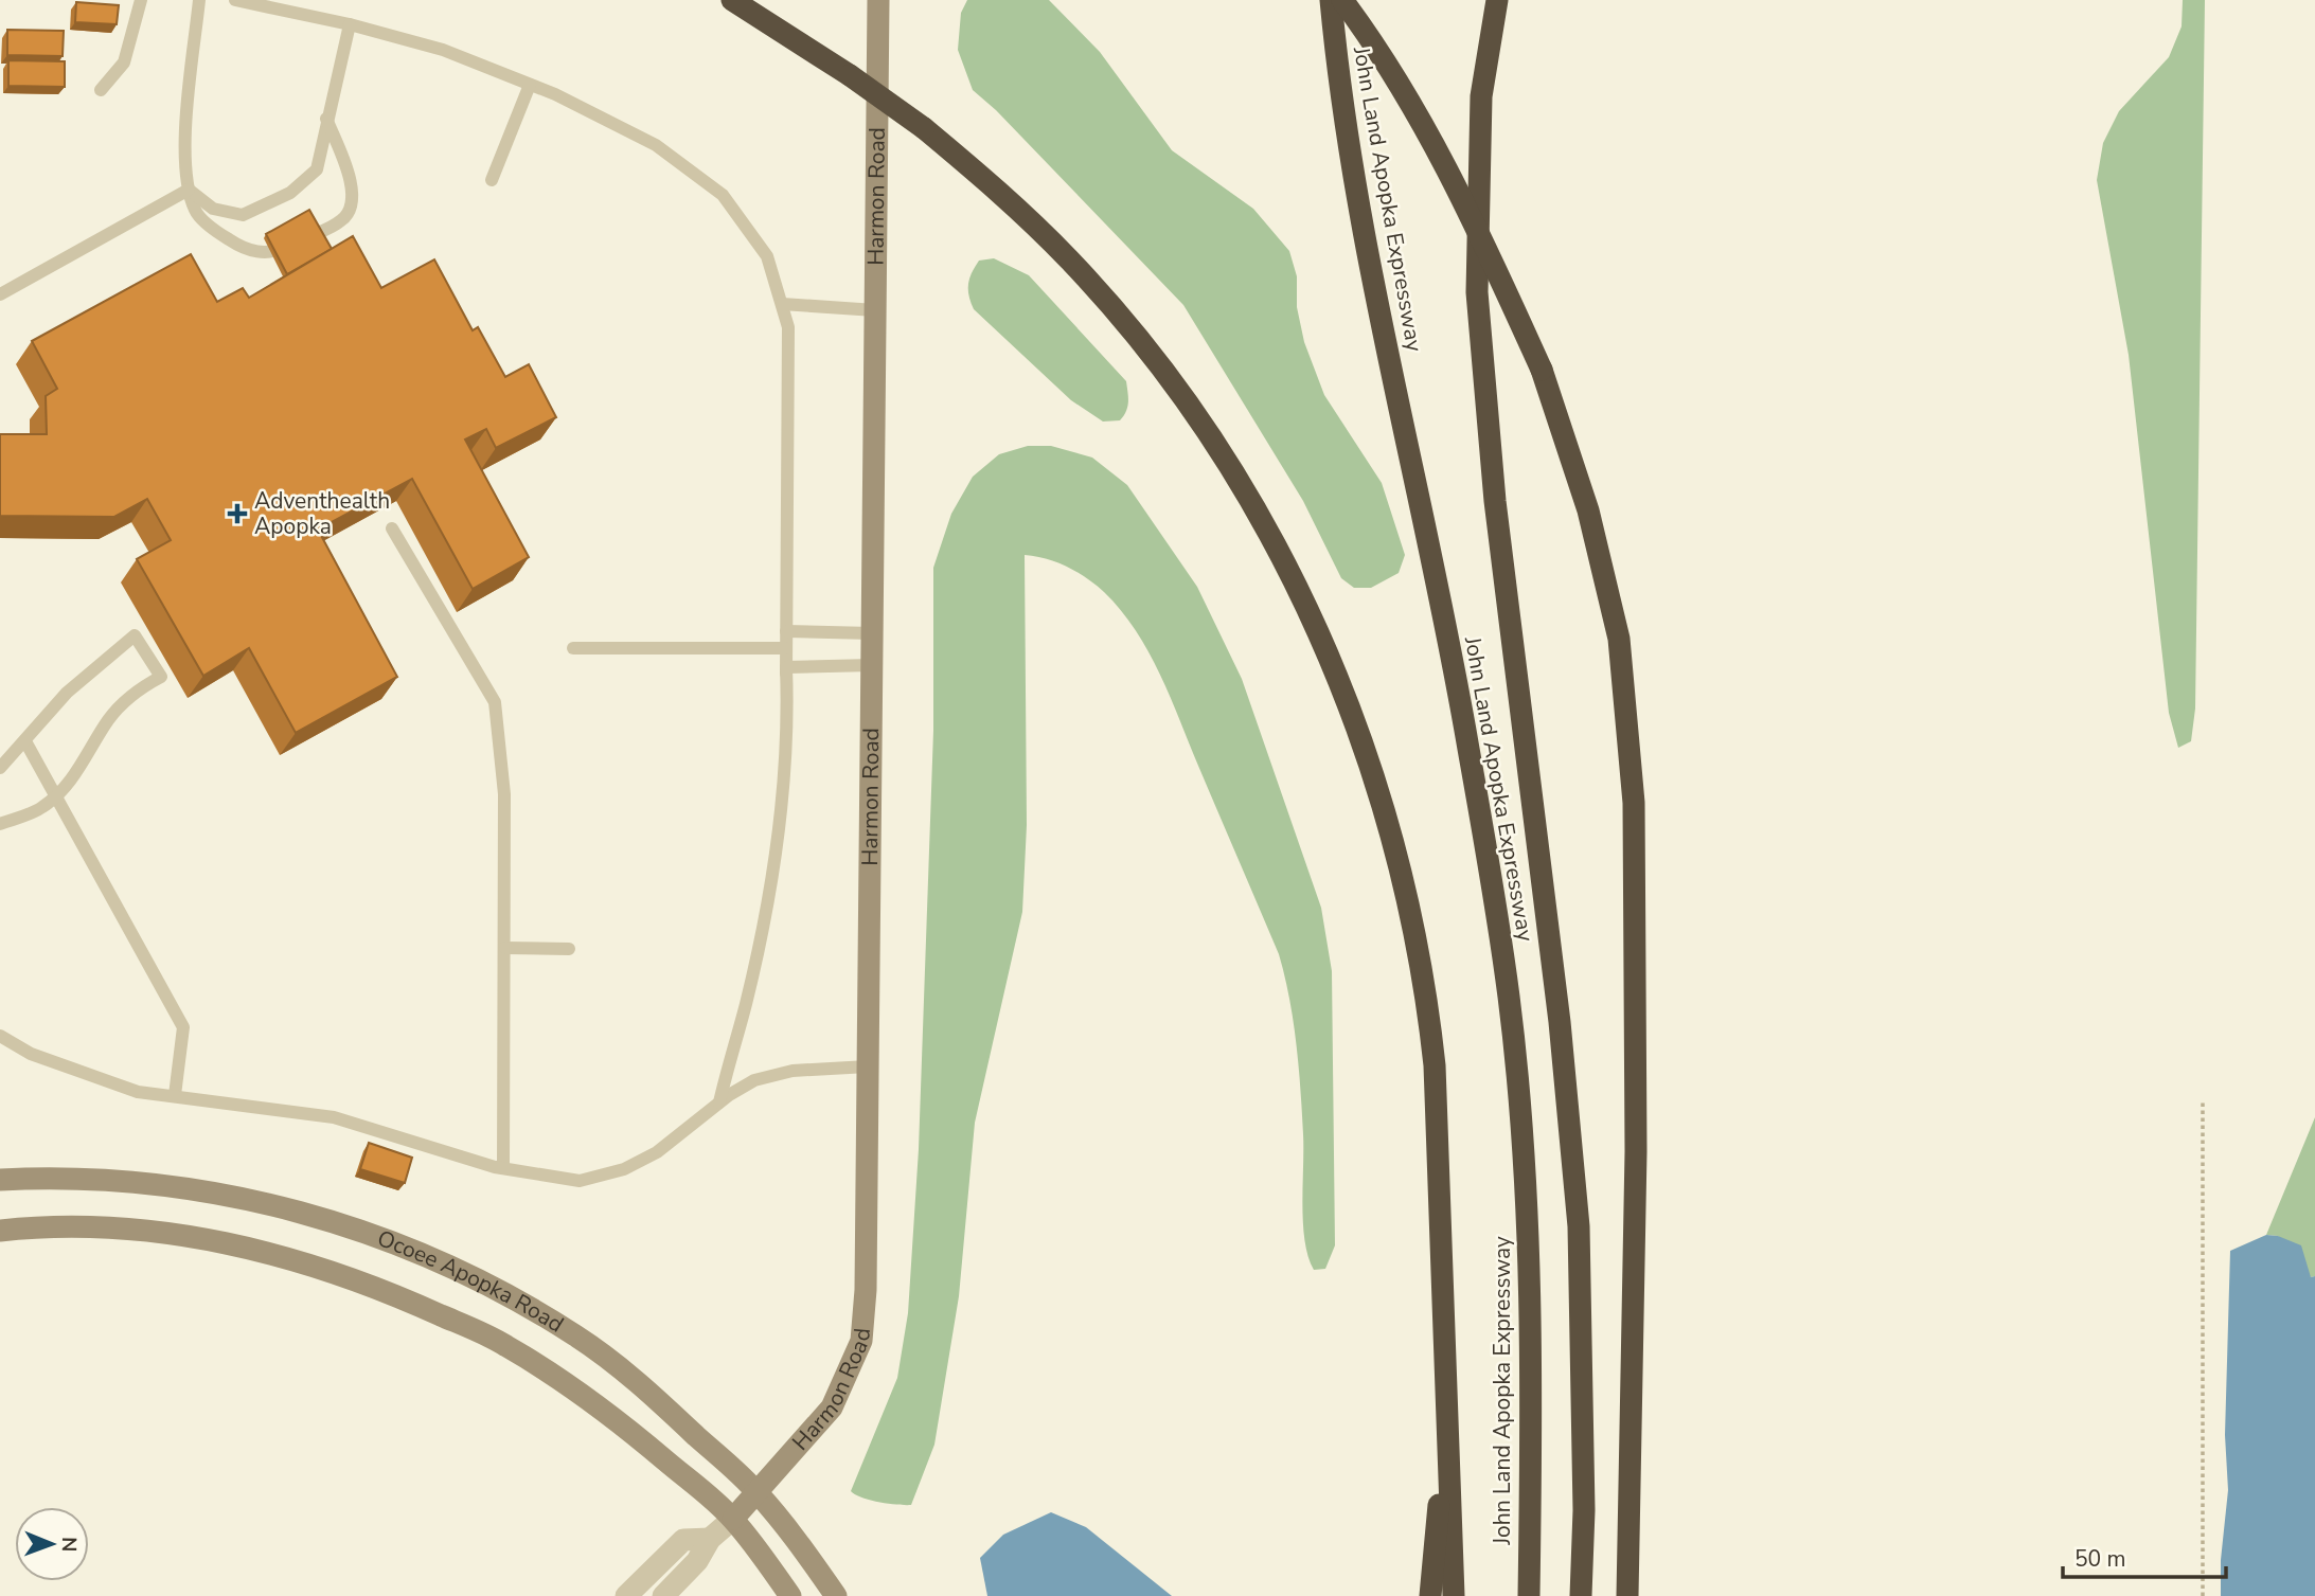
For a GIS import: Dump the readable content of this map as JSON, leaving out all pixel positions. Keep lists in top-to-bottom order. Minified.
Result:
{"streets":{"highway":["John Land Apopka Expressway"],"main road":["Harmon Road","Ocoee Apopka Road"]},"crossings":[["Harmon Road","Ocoee Apopka Road"]],"places":{"health":["Adventhealth Apopka"]},"scale_bar":"50 m","north":"right"}
